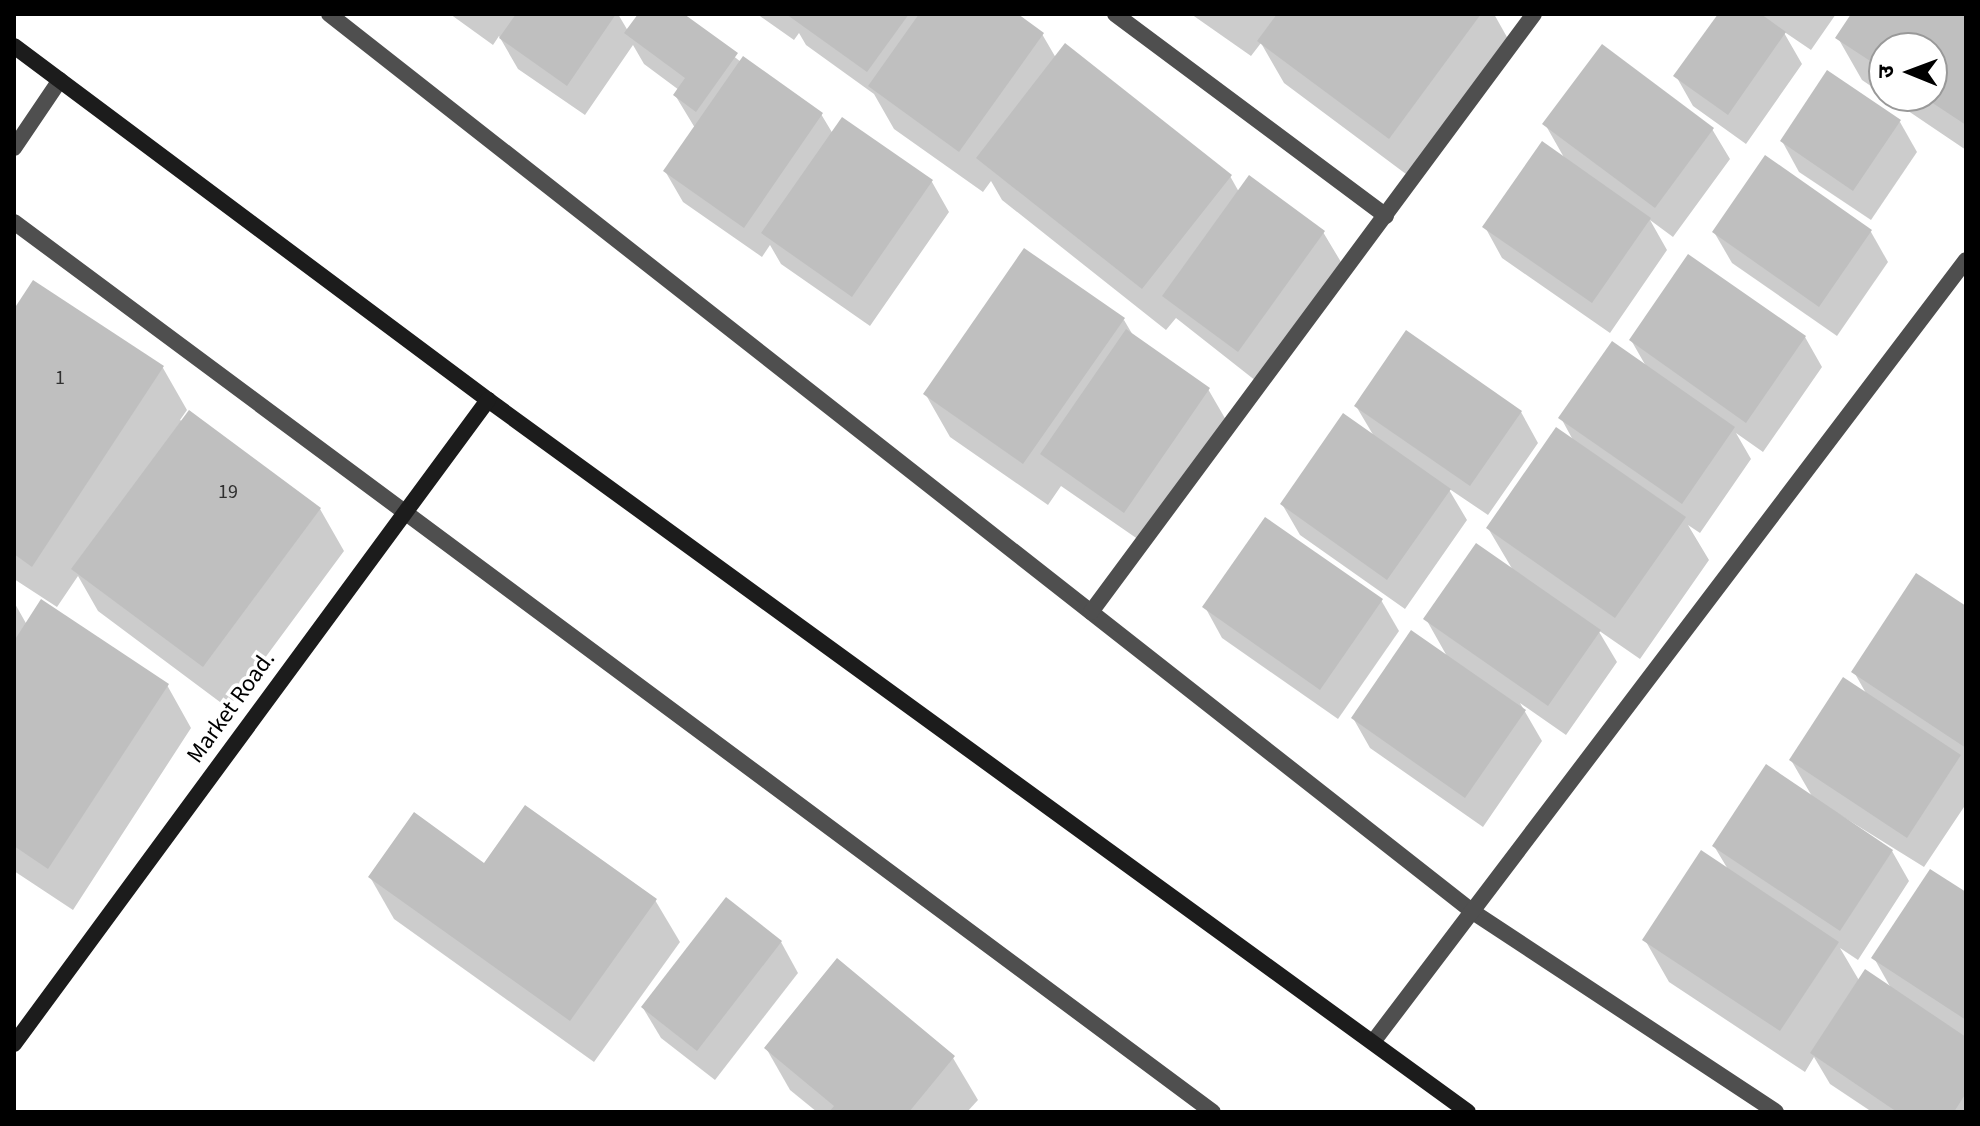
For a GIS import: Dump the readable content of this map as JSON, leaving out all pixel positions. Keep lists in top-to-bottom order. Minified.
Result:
{"streets":{"street":["Market Road."]},"house_numbers":["1","19"],"north":"left"}
